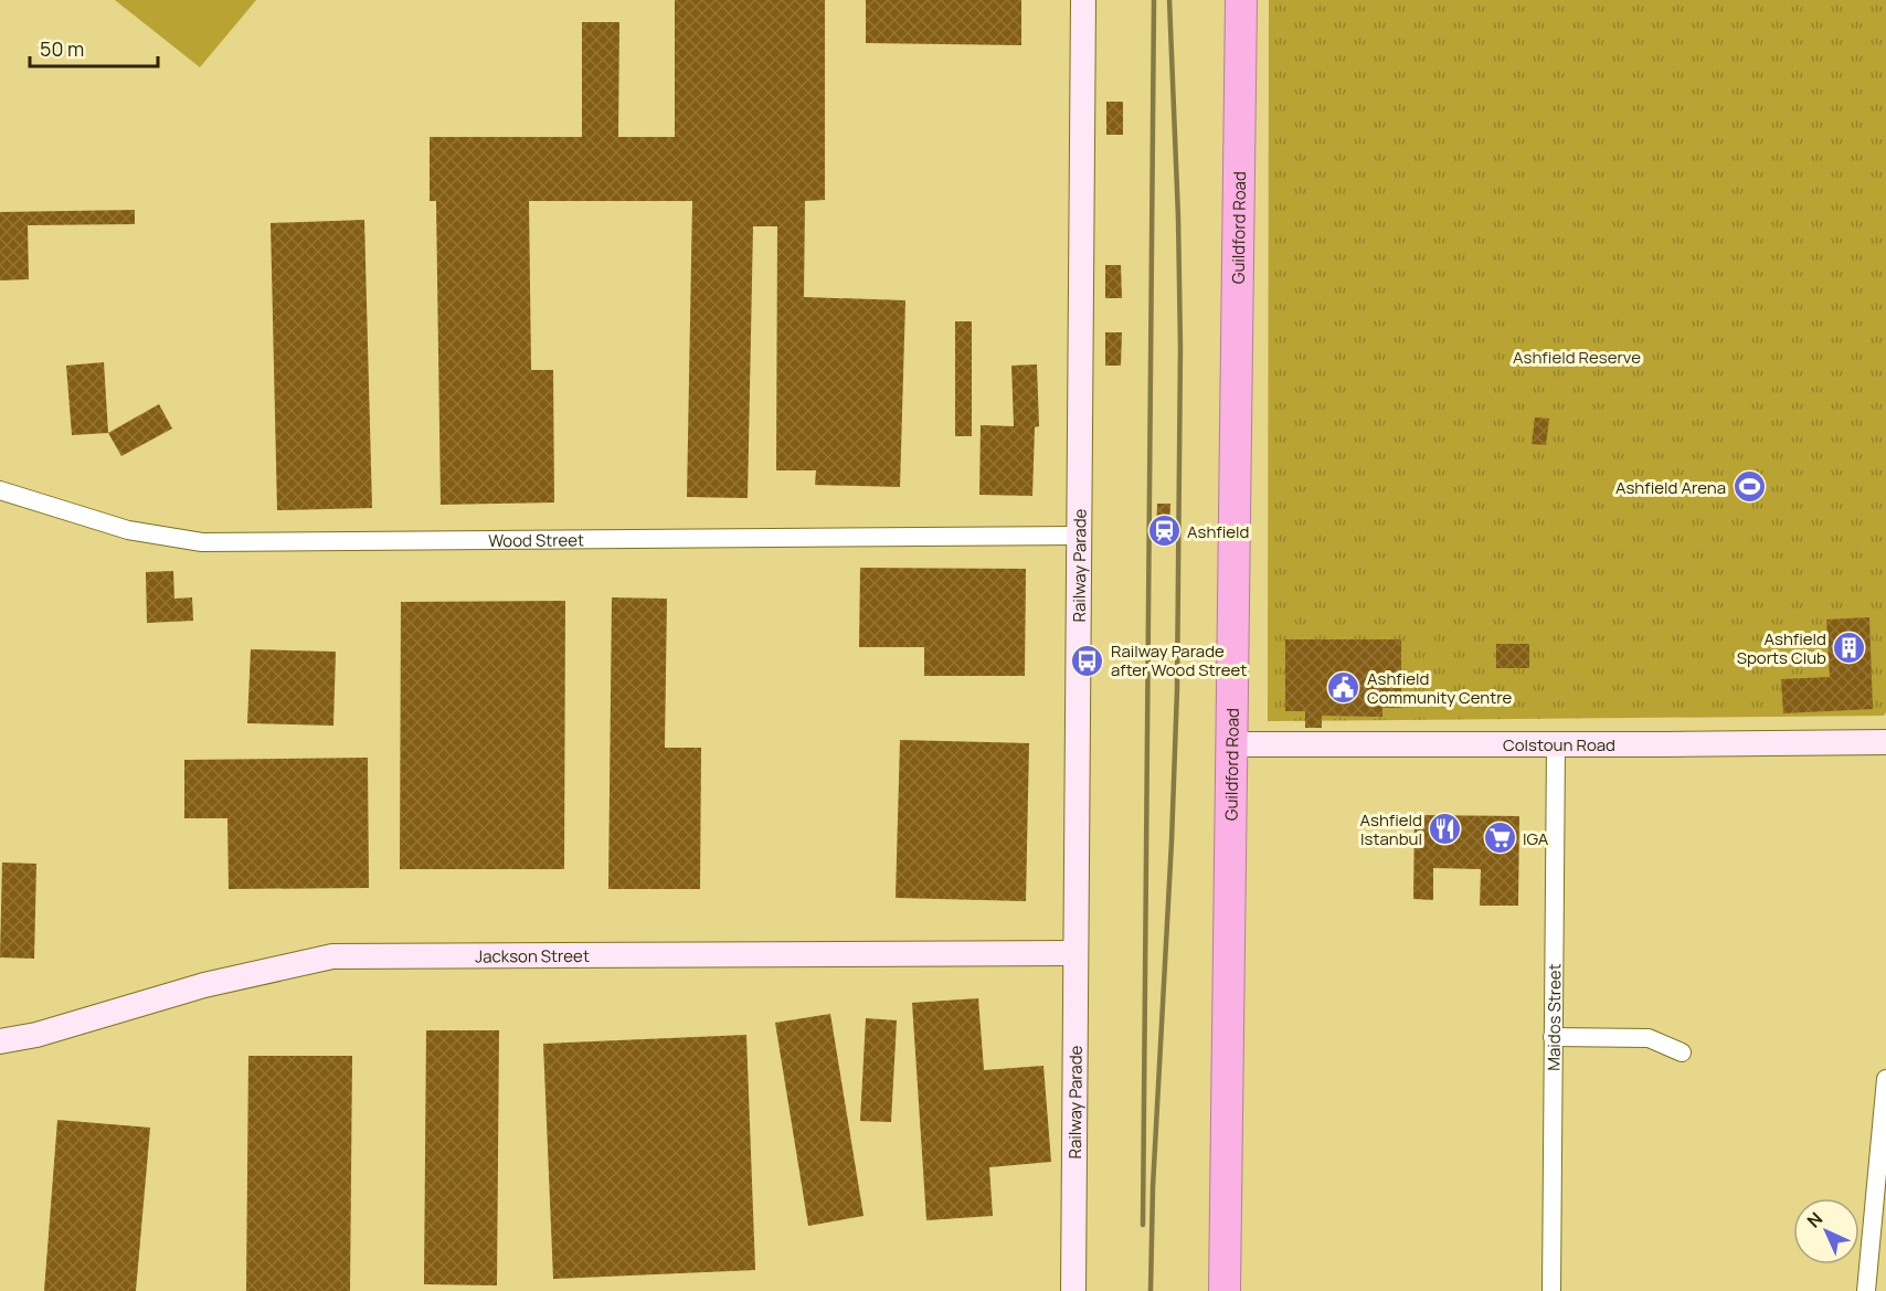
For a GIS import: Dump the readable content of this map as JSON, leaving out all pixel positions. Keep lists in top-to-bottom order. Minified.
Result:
{"streets":{"highway":["Guildford Road"],"street":["Wood Street","Railway Parade","Colstoun Road","Jackson Street","Maidos Street"]},"crossings":[["Guildford Road","Colstoun Road"],["Wood Street","Railway Parade"],["Railway Parade","Jackson Street"],["Colstoun Road","Maidos Street"]],"parks":["Ashfield Reserve"],"places":{"sports":["Ashfield Arena"],"station":["Ashfield"],"building":["Ashfield Sports Club"],"bus stop":["Railway Parade after Wood Street"],"public building":["Ashfield Community Centre"],"restaurant":["Ashfield Istanbul"],"supermarket":["IGA"]},"scale_bar":"50 m","north":"top left"}
